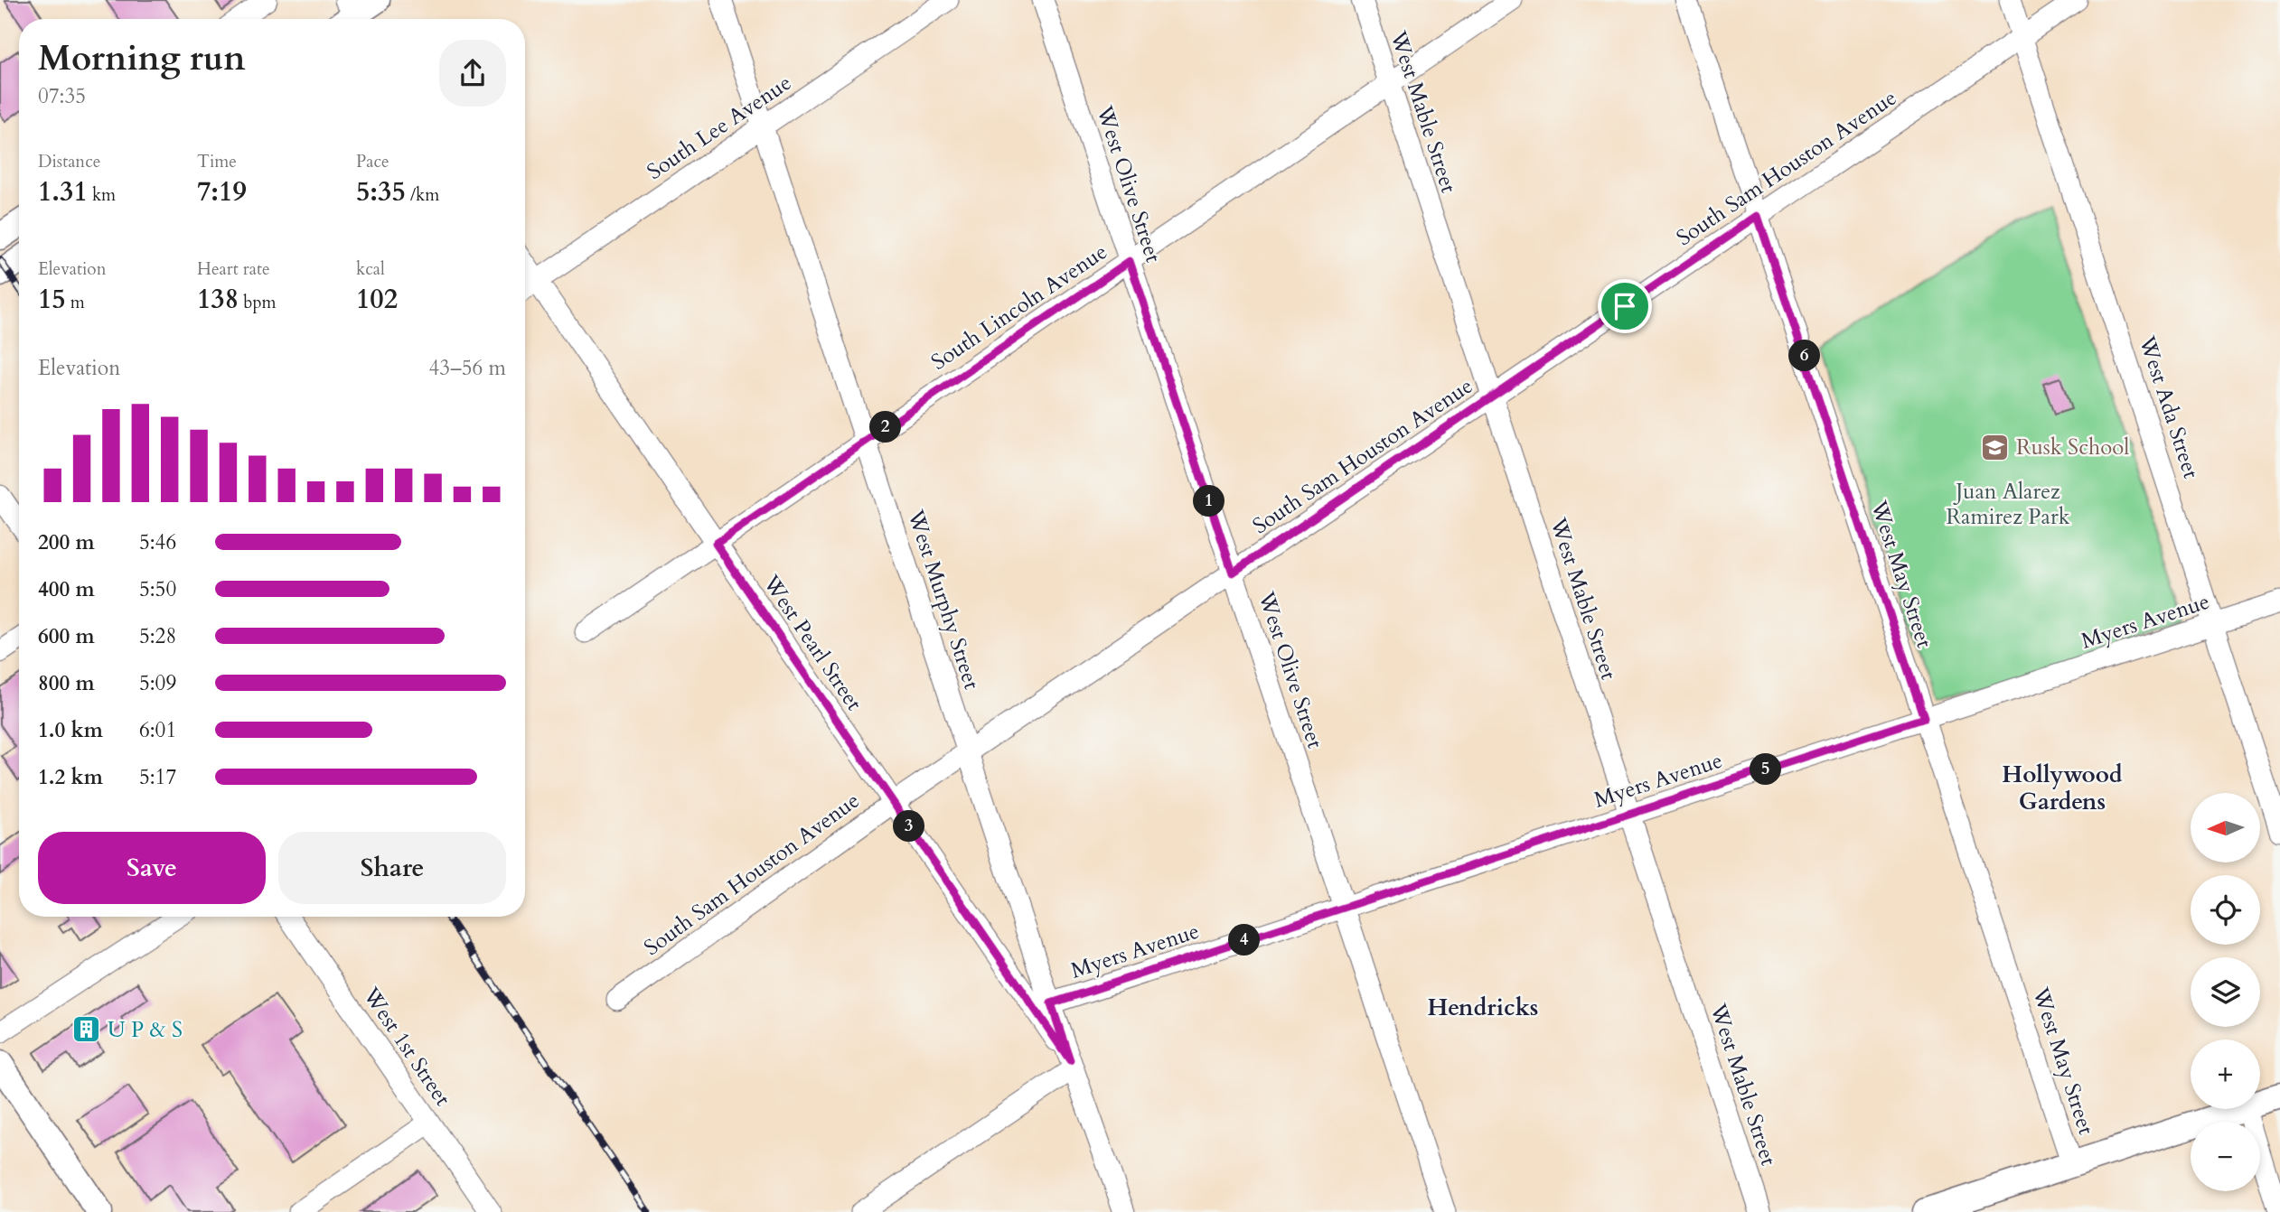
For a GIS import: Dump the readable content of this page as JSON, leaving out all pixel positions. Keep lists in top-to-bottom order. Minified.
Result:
{"streets":{"street":["West Mable Street","South Lee Avenue","South Sam Houston Avenue","West Olive Street","South Lincoln Avenue","West Ada Street","West May Street","West Murphy Street","Myers Avenue","West Pearl Street","West 1st Street"]},"crossings":[["West Mable Street","South Sam Houston Avenue"],["West Mable Street","South Lincoln Avenue"],["West Mable Street","Myers Avenue"],["South Lee Avenue","West Murphy Street"],["South Lee Avenue","West Pearl Street"],["South Sam Houston Avenue","West Olive Street"],["South Sam Houston Avenue","West Ada Street"],["South Sam Houston Avenue","West May Street"],["South Sam Houston Avenue","West Murphy Street"],["South Sam Houston Avenue","West Pearl Street"],["West Olive Street","South Lincoln Avenue"],["West Olive Street","Myers Avenue"],["South Lincoln Avenue","West Murphy Street"],["South Lincoln Avenue","West Pearl Street"],["West Ada Street","Myers Avenue"],["West May Street","Myers Avenue"],["West Murphy Street","Myers Avenue"],["West Murphy Street","West Pearl Street"]],"districts":["Hollywood Gardens","Hendricks"],"parks":["Juan Alarez Ramirez Park"],"places":{"school or university":["Rusk School"],"building":["U P & S"]},"north":"left","page":{"heading":["Morning run","07:35"],"stats":[["Distance","1.31 km"],["Time","7:19"],["Pace","5:35 /km"],["Elevation","15 m"],["Heart rate","138 bpm"],["kcal","102"]],"pins":["6","2","1","5","3","4"],"chart":["Elevation","43–56 m"],"list":[{"name":"200 m","note":"5:46"},{"name":"400 m","note":"5:50"},{"name":"600 m","note":"5:28"},{"name":"800 m","note":"5:09"},{"name":"1.0 km","note":"6:01"},{"name":"1.2 km","note":"5:17"}],"map_buttons":["+","−"],"buttons":["Save","Share"]}}
